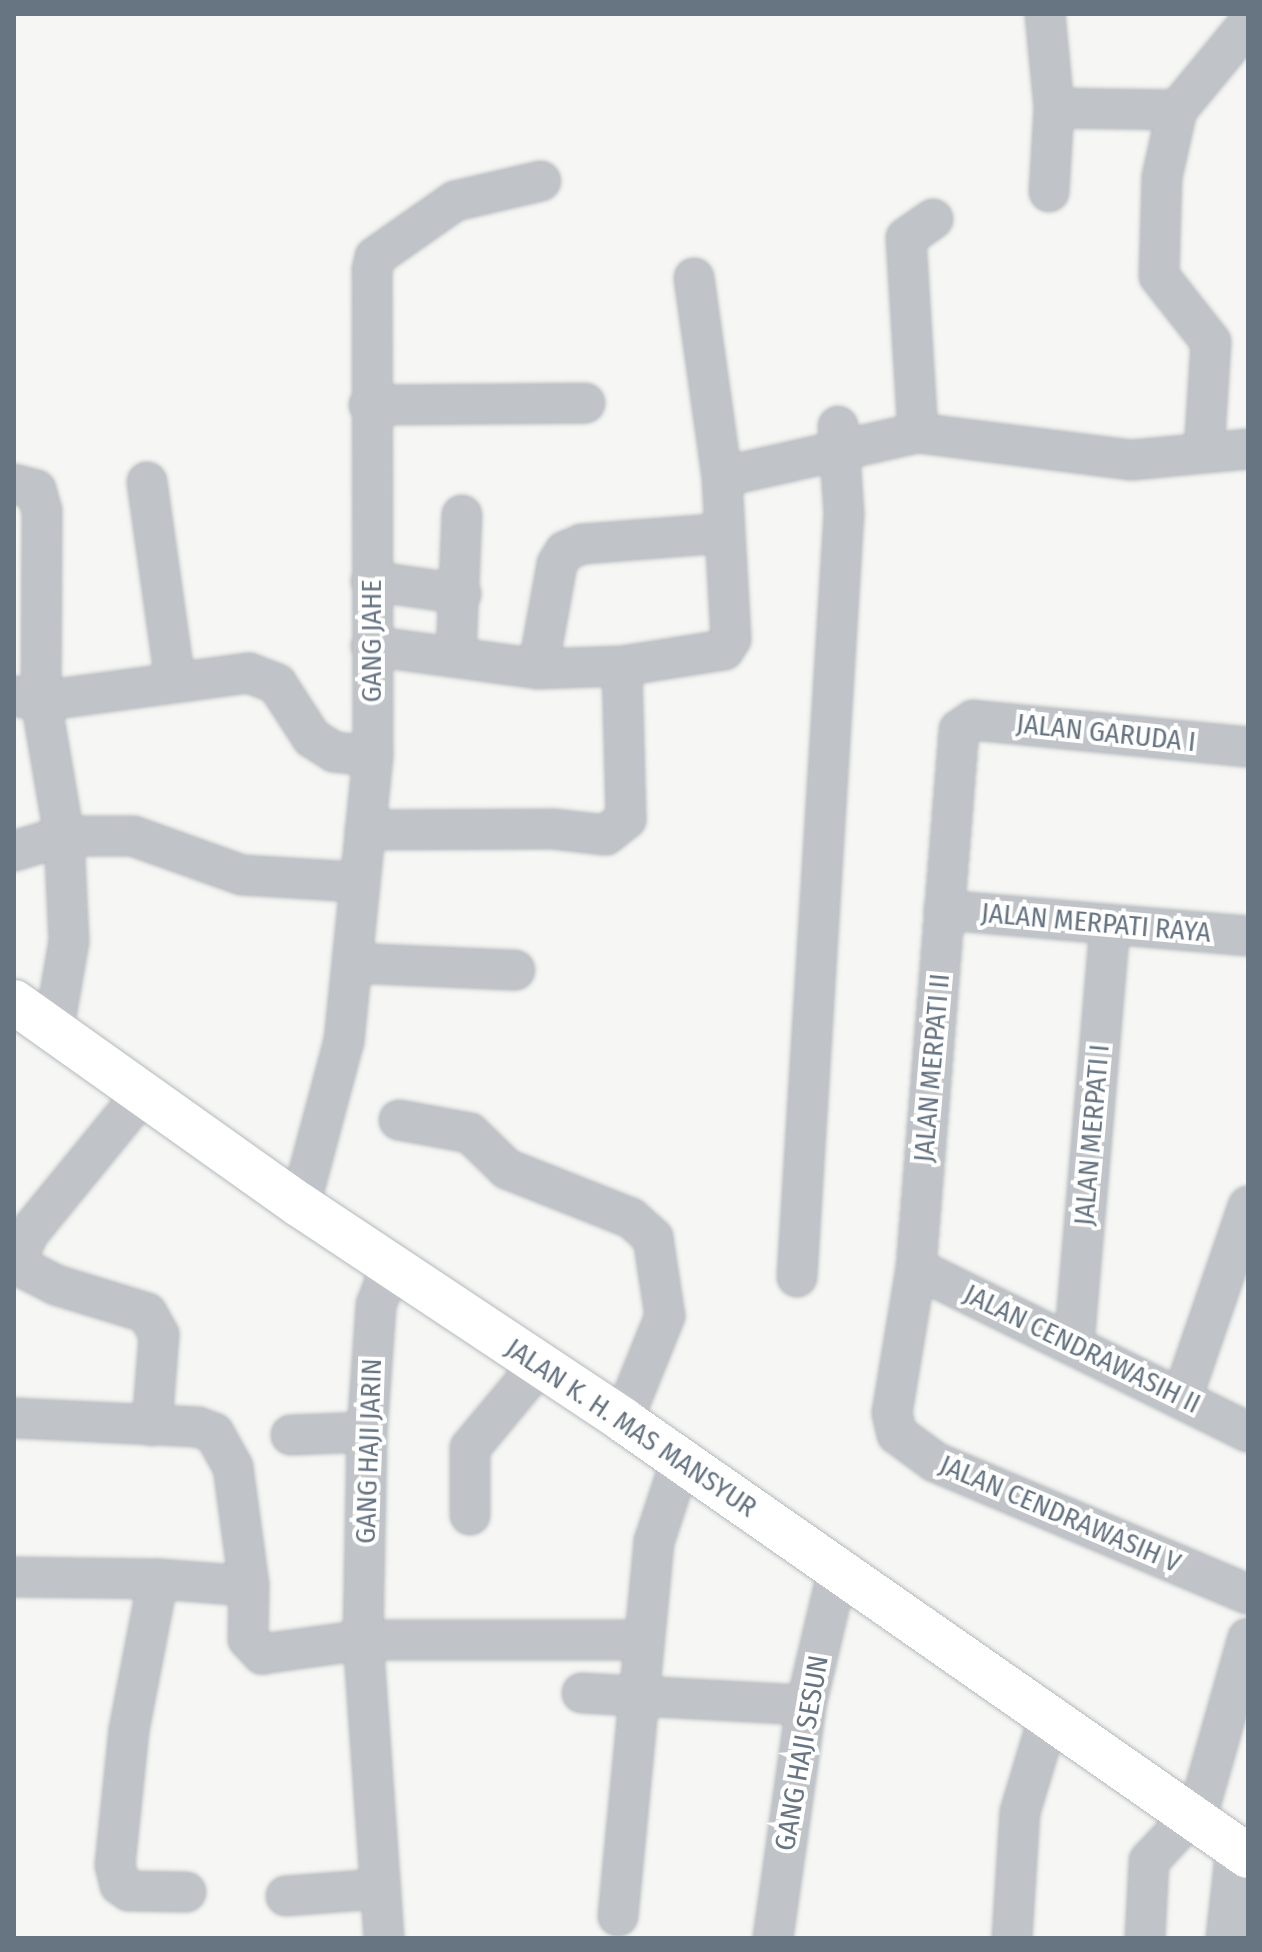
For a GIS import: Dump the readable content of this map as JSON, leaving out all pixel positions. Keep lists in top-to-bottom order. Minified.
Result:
{"streets":{"street":["GANG JAHE","JALAN GARUDA I","JALAN MERPATI RAYA","JALAN MERPATI II","JALAN MERPATI I","JALAN CENDRAWASIH II","JALAN K. H. MAS MANSYUR","GANG HAJI JARIN","JALAN CENDRAWASIH V","GANG HAJI SESUN"]},"crossings":[["GANG JAHE","JALAN K. H. MAS MANSYUR"],["JALAN GARUDA I","JALAN MERPATI II"],["JALAN MERPATI RAYA","JALAN MERPATI II"],["JALAN MERPATI RAYA","JALAN MERPATI I"],["JALAN MERPATI II","JALAN CENDRAWASIH II"],["JALAN MERPATI II","JALAN CENDRAWASIH V"],["JALAN MERPATI I","JALAN CENDRAWASIH II"],["JALAN K. H. MAS MANSYUR","GANG HAJI JARIN"],["JALAN K. H. MAS MANSYUR","GANG HAJI SESUN"]]}
